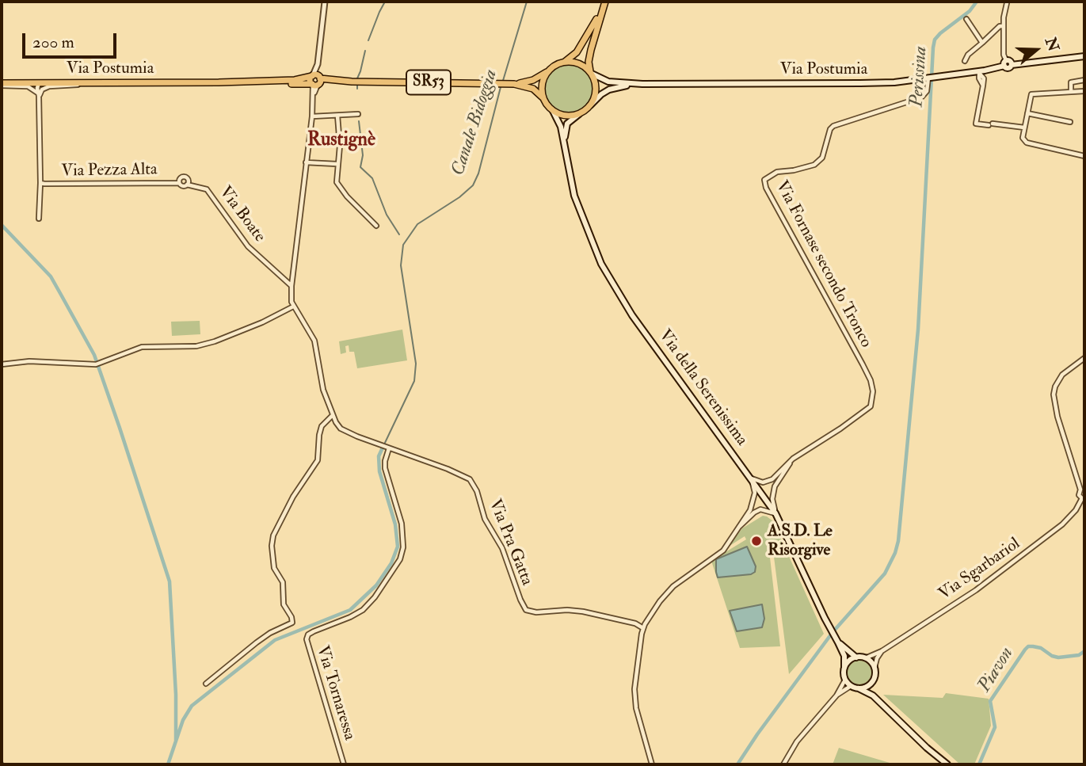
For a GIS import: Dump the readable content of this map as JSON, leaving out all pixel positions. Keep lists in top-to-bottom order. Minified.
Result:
{"streets":{"main road":["Via Postumia","SR53","Via della Serenissima"],"street":["Via Pezza Alta","Via Boate","Via Fornase secondo Tronco","Via Pra Gatta","Via Sgarbariol","Via Tornaressa"]},"crossings":[["Via Postumia","SR53"],["Via Postumia","Via Pezza Alta"],["Via Postumia","Via Fornase secondo Tronco"],["Via Postumia","Via della Serenissima"],["Via Postumia","Via Pra Gatta"],["SR53","Via della Serenissima"],["Via Pezza Alta","Via Boate"],["Via Boate","Via Pra Gatta"],["Via Fornase secondo Tronco","Via della Serenissima"],["Via della Serenissima","Via Sgarbariol"],["Via Pra Gatta","Via Tornaressa"]],"districts":["Rustignè"],"water":["Perissina","Canale Bidoggia","Piavon"],"places":["A.S.D. Le Risorgive"],"scale_bar":"200 m","north":"right"}
